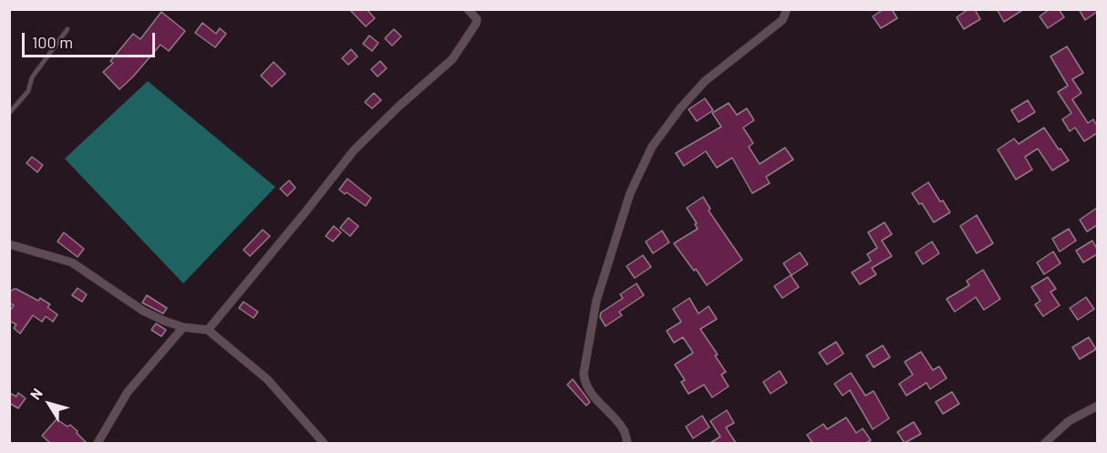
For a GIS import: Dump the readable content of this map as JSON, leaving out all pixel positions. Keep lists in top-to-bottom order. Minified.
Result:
{"scale_bar":"100 m","north":"top left"}
